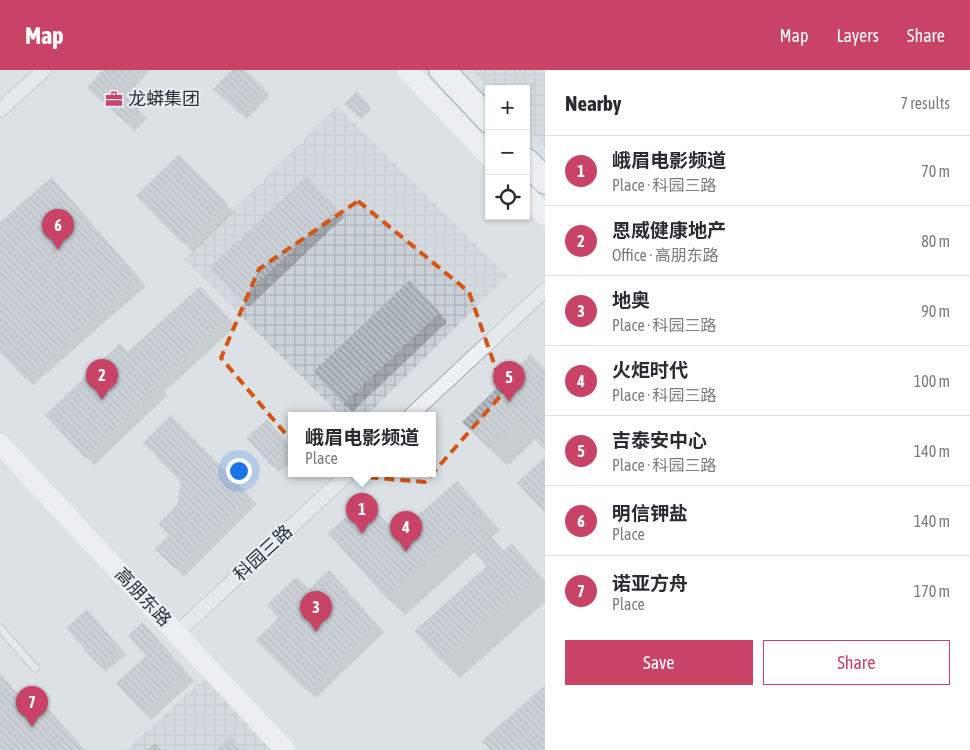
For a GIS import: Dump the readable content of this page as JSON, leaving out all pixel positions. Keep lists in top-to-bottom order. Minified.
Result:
{"streets":{"street":["科园三路","高朋东路"]},"crossings":[["科园三路","高朋东路"]],"places":{"office":["龙蟒集团"]},"page":{"header":"Map","nav":["Map","Layers","Share"],"heading":["Nearby","7 results"],"map_buttons":["+","−"],"list":[{"mark":"1","name":"峨眉电影频道","note":"Place · 科园三路","value":"70 m"},{"mark":"2","name":"恩威健康地产","note":"Office · 高朋东路","value":"80 m"},{"mark":"3","name":"地奥","note":"Place · 科园三路","value":"90 m"},{"mark":"4","name":"火炬时代","note":"Place · 科园三路","value":"100 m"},{"mark":"5","name":"吉泰安中心","note":"Place · 科园三路","value":"140 m"},{"mark":"6","name":"明信钾盐","note":"Place","value":"140 m"},{"mark":"7","name":"诺亚方舟","note":"Place","value":"170 m"}],"pins":["6","2","5","1","4","3","7"],"popup":["峨眉电影频道","Place"],"buttons":["Save","Share"]}}
